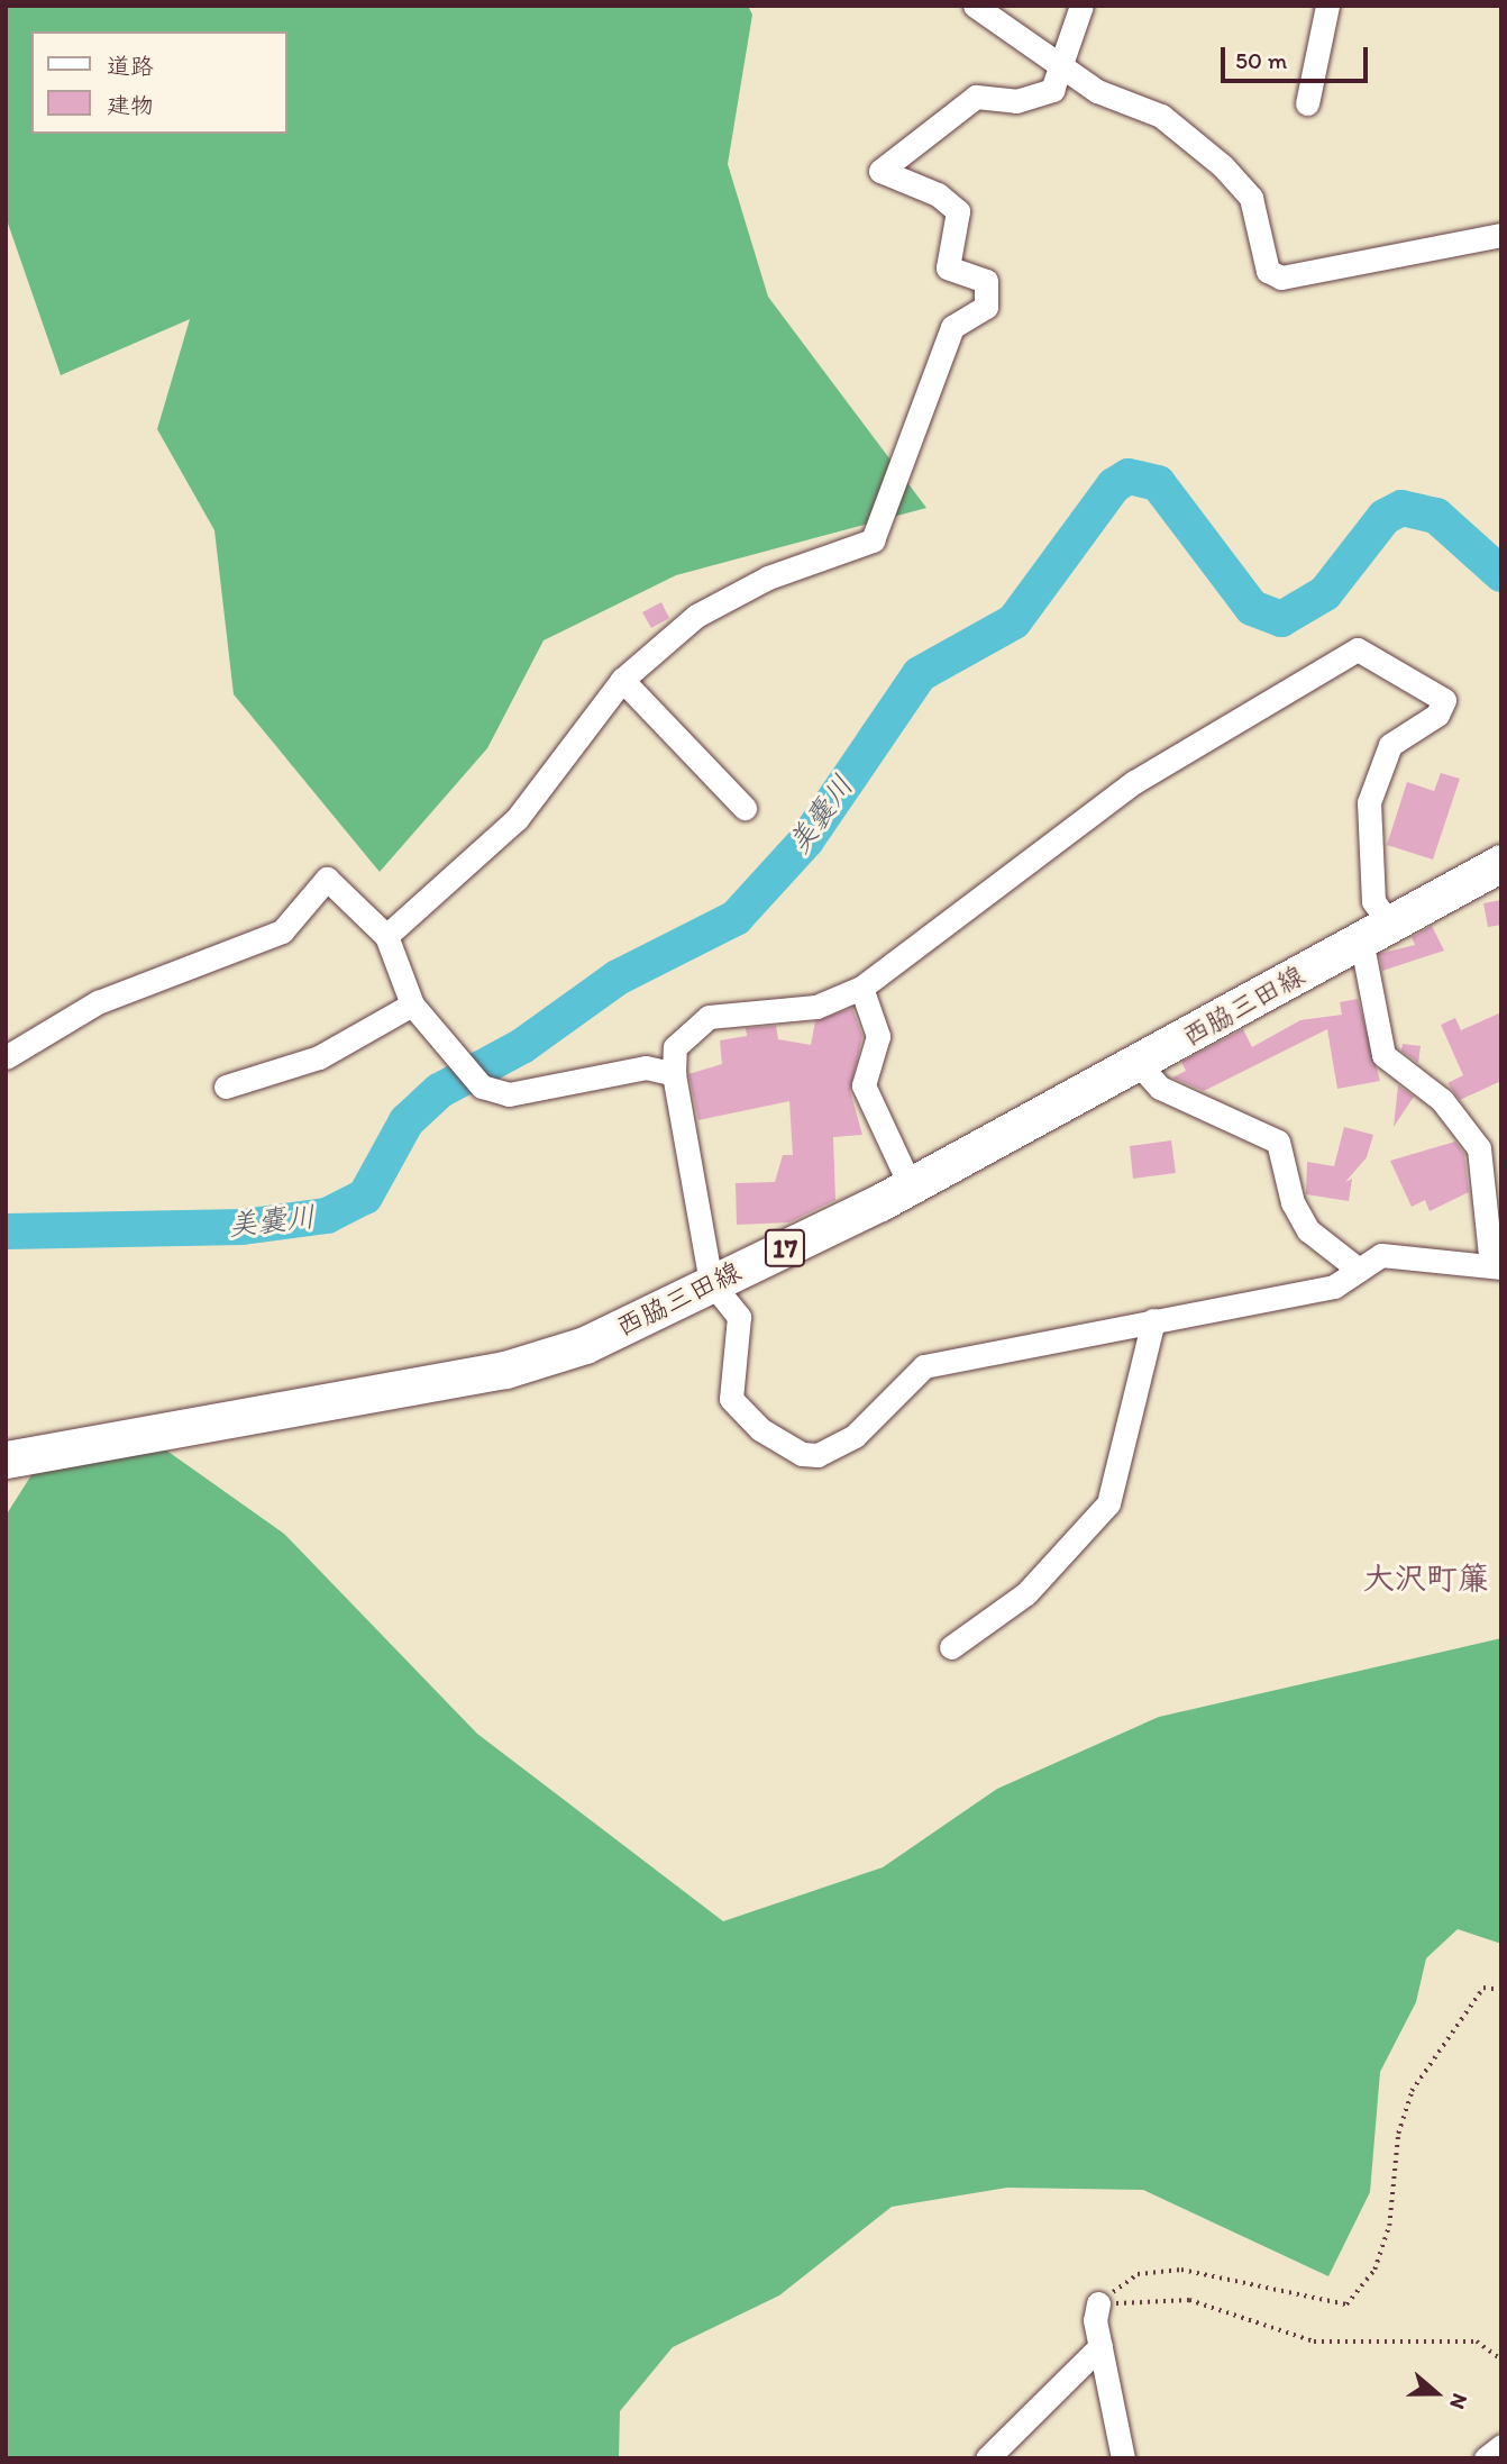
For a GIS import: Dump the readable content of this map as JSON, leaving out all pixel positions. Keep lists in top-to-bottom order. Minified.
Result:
{"streets":{"main road":["西脇三田線","17"]},"districts":["大沢町簾"],"water":["美嚢川"],"legend":["道路","建物"],"scale_bar":"50 m","north":"right"}
